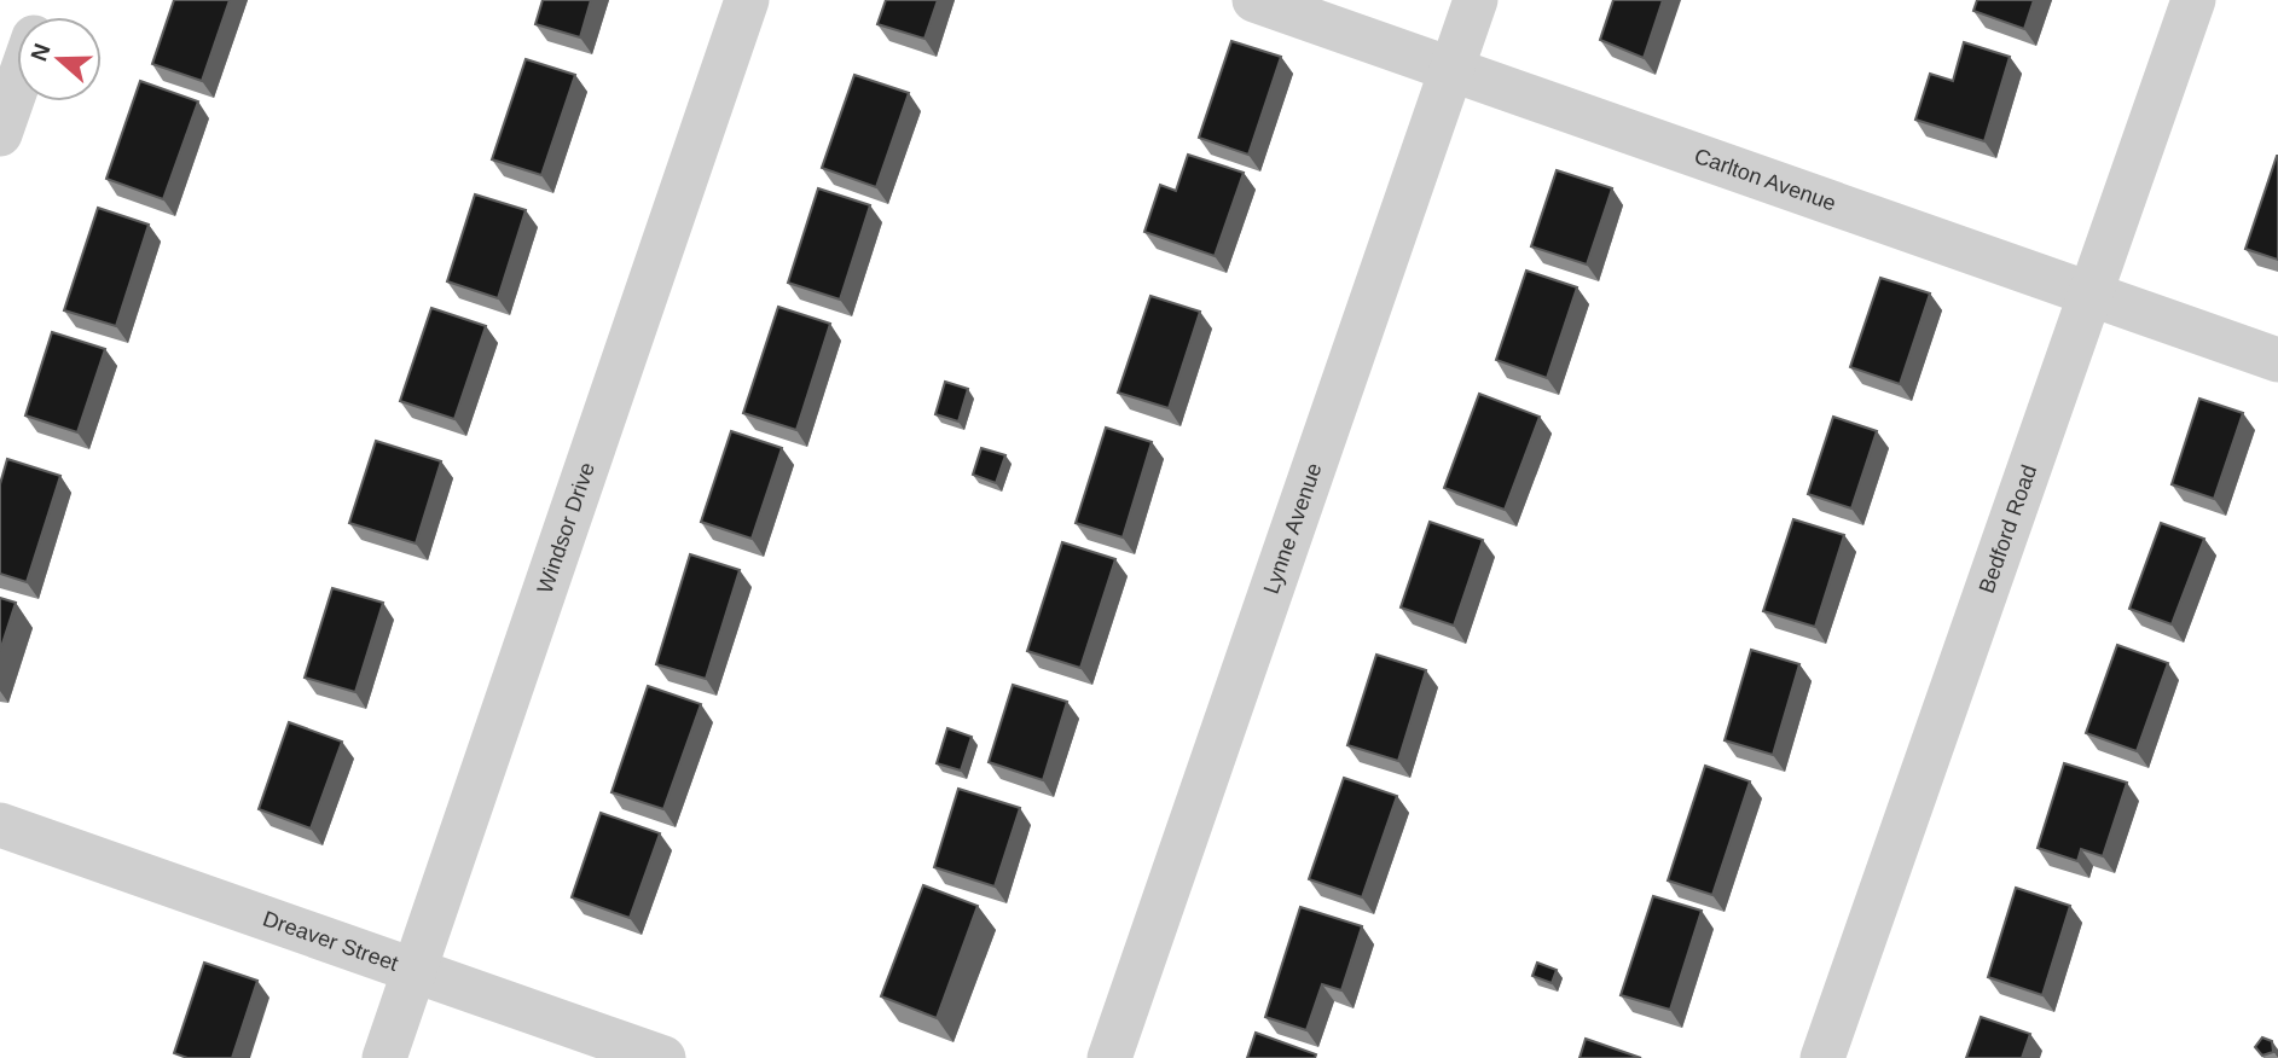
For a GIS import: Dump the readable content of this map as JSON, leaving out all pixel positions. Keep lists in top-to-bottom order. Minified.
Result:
{"streets":{"street":["Carlton Avenue","Windsor Drive","Lynne Avenue","Bedford Road","Dreaver Street"]},"crossings":[["Carlton Avenue","Lynne Avenue"],["Carlton Avenue","Bedford Road"],["Windsor Drive","Dreaver Street"]],"north":"left"}
